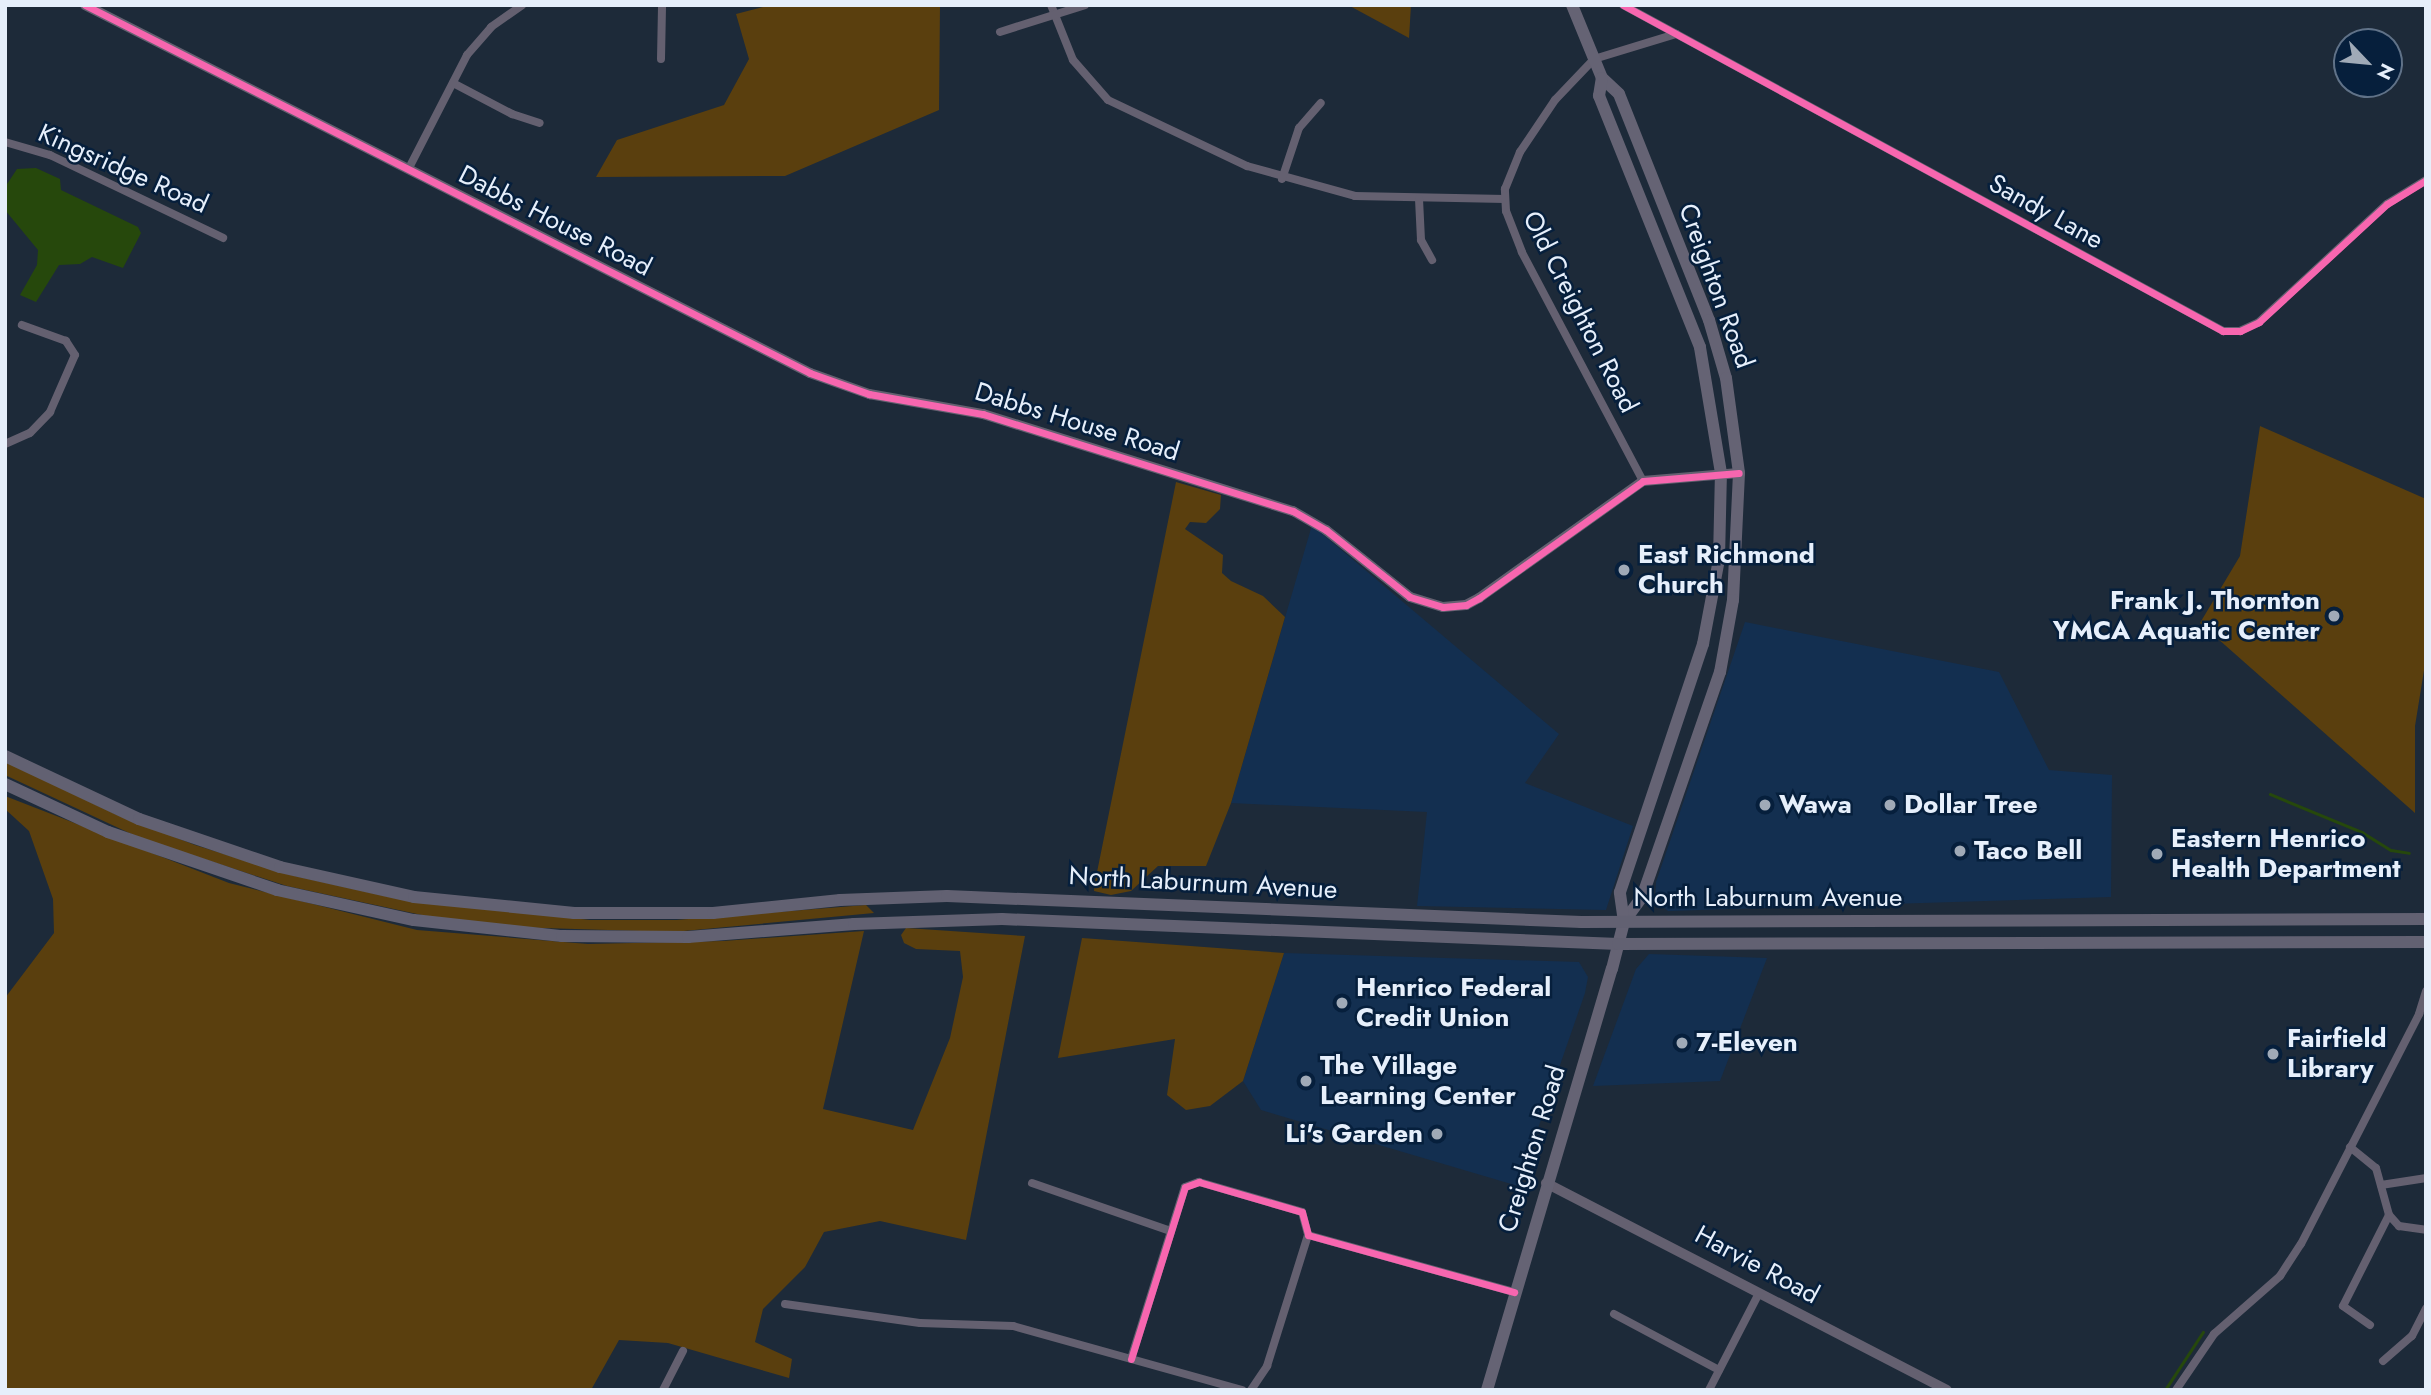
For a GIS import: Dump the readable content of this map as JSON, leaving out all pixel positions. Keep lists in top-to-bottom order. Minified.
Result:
{"streets":{"main road":["Creighton Road","North Laburnum Avenue"],"street":["Kingsridge Road","Sandy Lane","Dabbs House Road","Old Creighton Road","Harvie Road"]},"crossings":[["Dabbs House Road","Old Creighton Road"],["Creighton Road","Old Creighton Road"],["Creighton Road","North Laburnum Avenue"],["Creighton Road","Harvie Road"]],"places":["East Richmond Church","Frank J. Thornton YMCA Aquatic Center","Wawa","Dollar Tree","Taco Bell","Eastern Henrico Health Department","Henrico Federal Credit Union","7-Eleven","Fairfield Library","The Village Learning Center","Li's Garden"],"north":"bottom right"}
